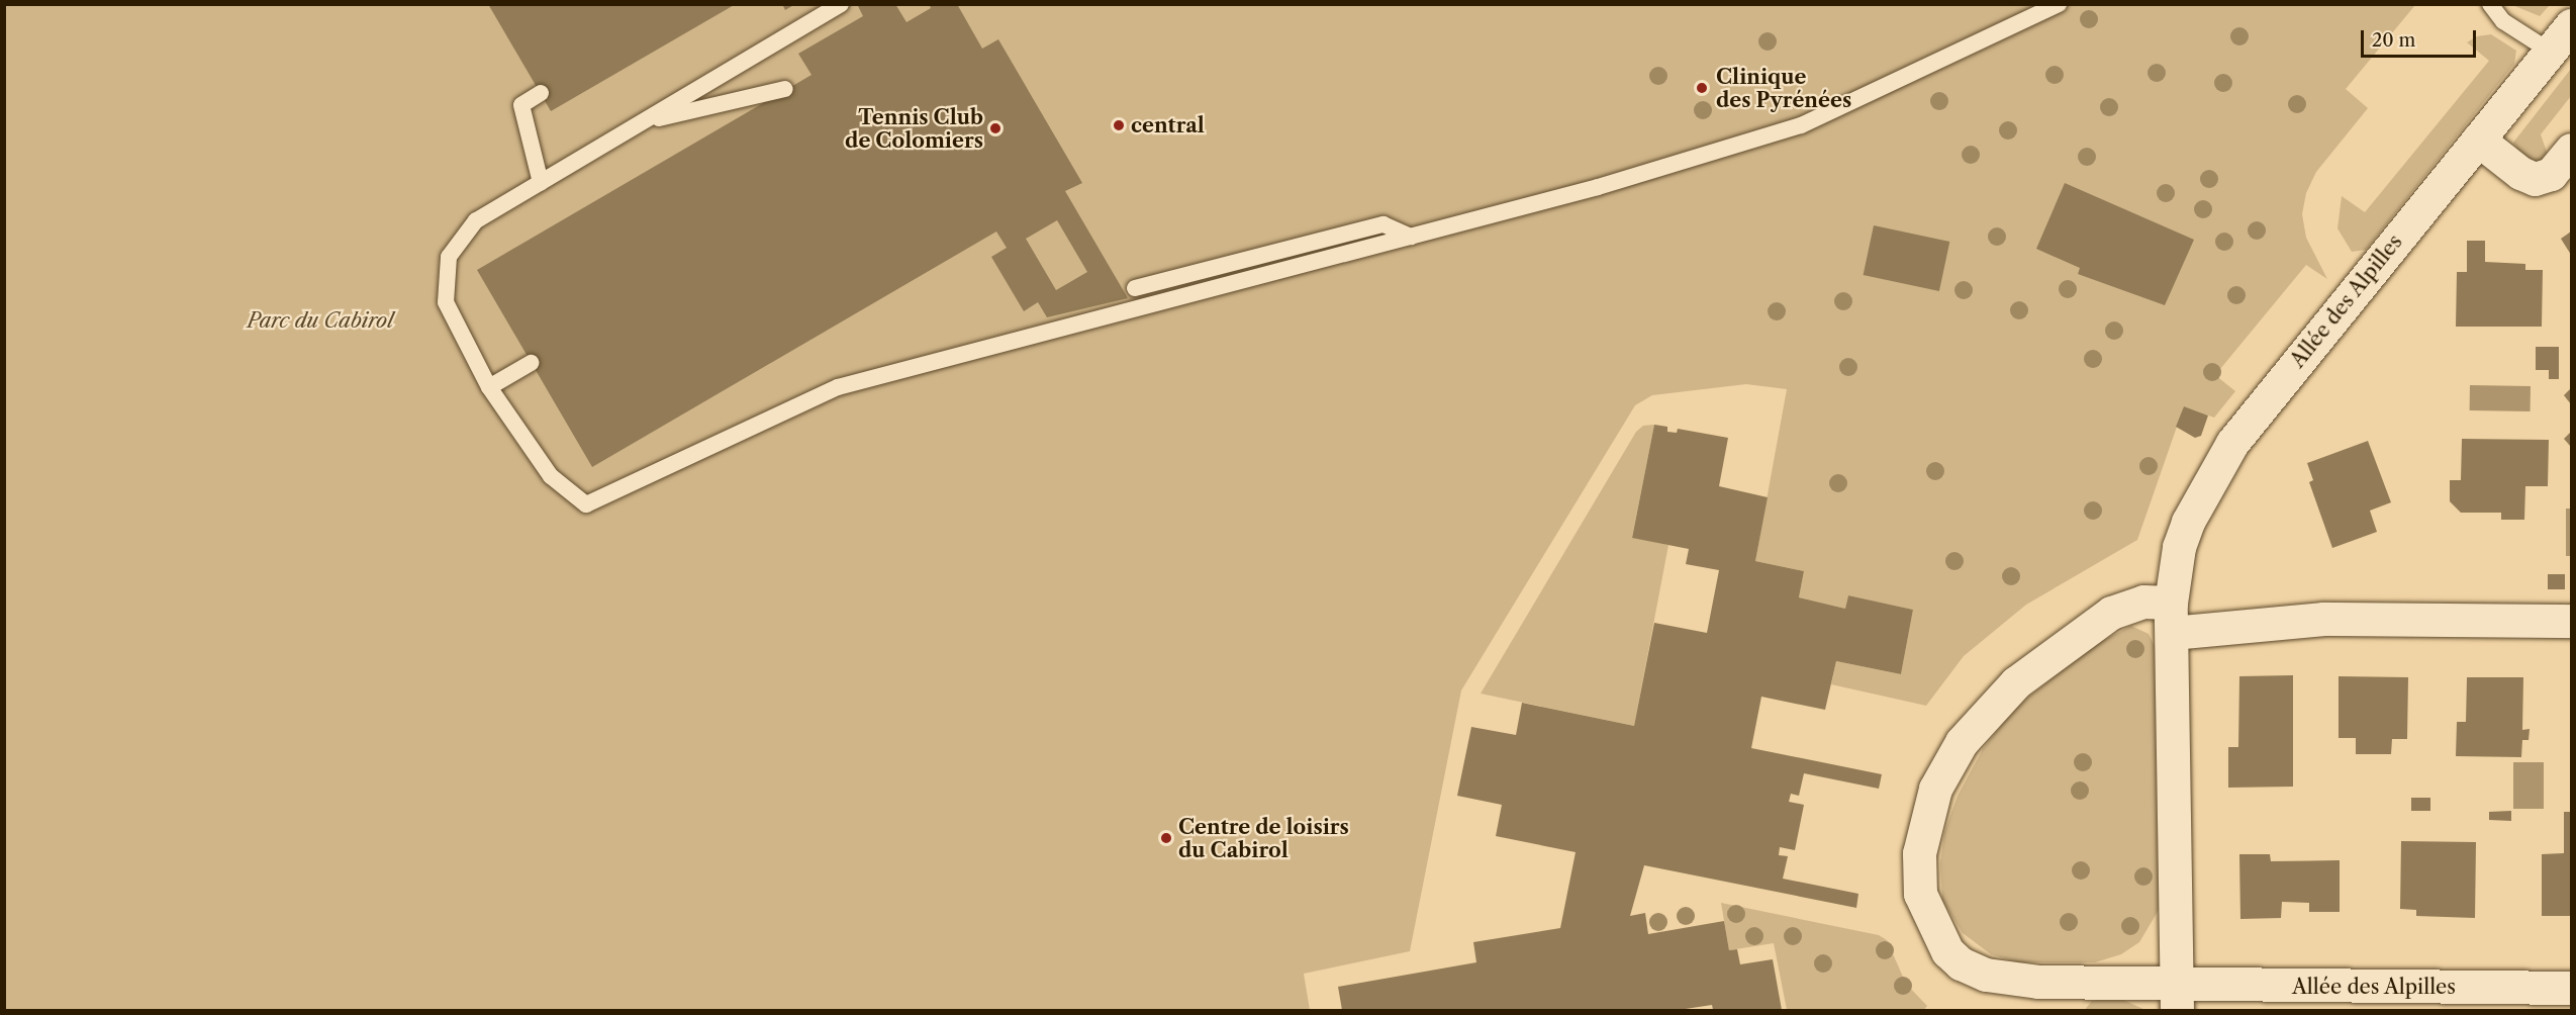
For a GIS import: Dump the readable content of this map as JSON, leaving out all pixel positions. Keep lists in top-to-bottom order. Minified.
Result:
{"streets":{"street":["Allée des Alpilles"]},"parks":["Parc du Cabirol"],"places":["Clinique des Pyrénées","central","Tennis Club de Colomiers","Centre de loisirs du Cabirol"],"scale_bar":"20 m"}
